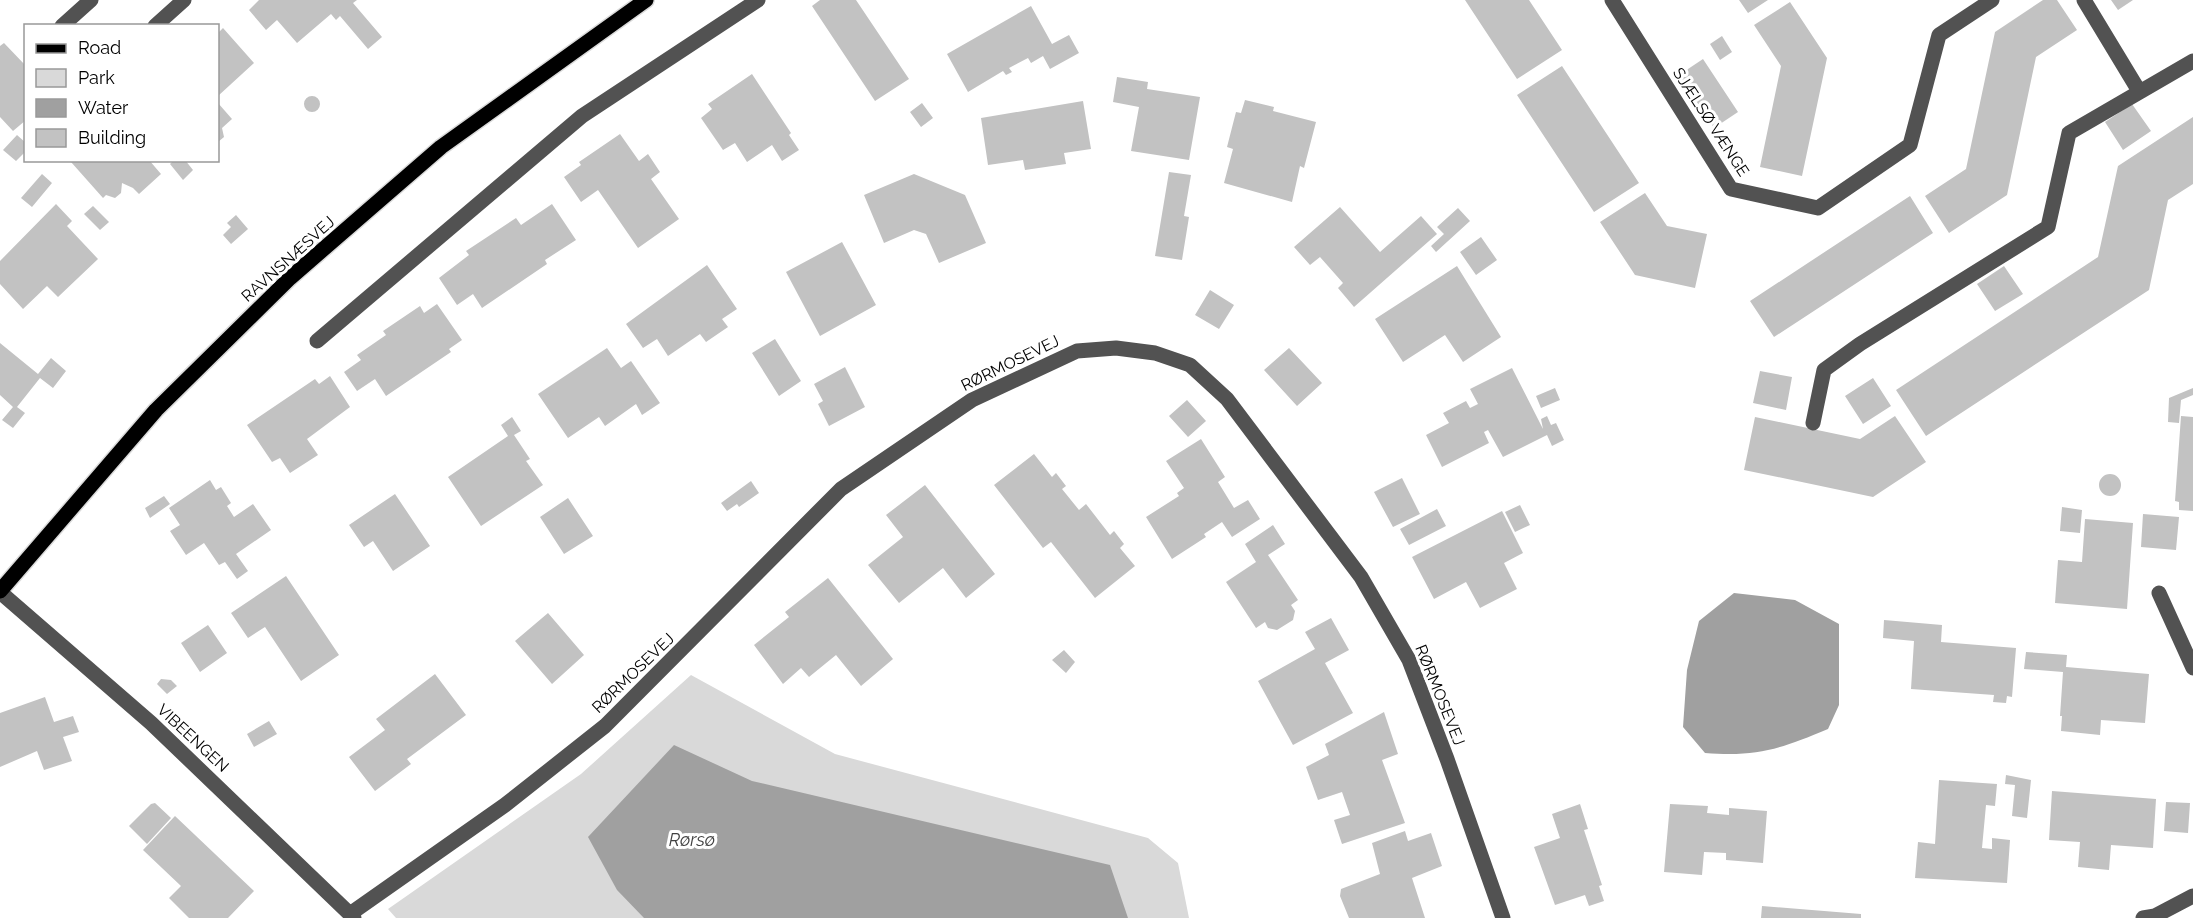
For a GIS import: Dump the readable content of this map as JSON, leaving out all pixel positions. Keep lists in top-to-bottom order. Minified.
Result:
{"streets":{"main road":["RAVNSNÆSVEJ"],"street":["SJÆLSØ VÆNGE","RØRMOSEVEJ","VIBEENGEN"]},"crossings":[["RAVNSNÆSVEJ","VIBEENGEN"],["RØRMOSEVEJ","VIBEENGEN"]],"water":["Rørsø"],"legend":["Road","Park","Water","Building"]}
